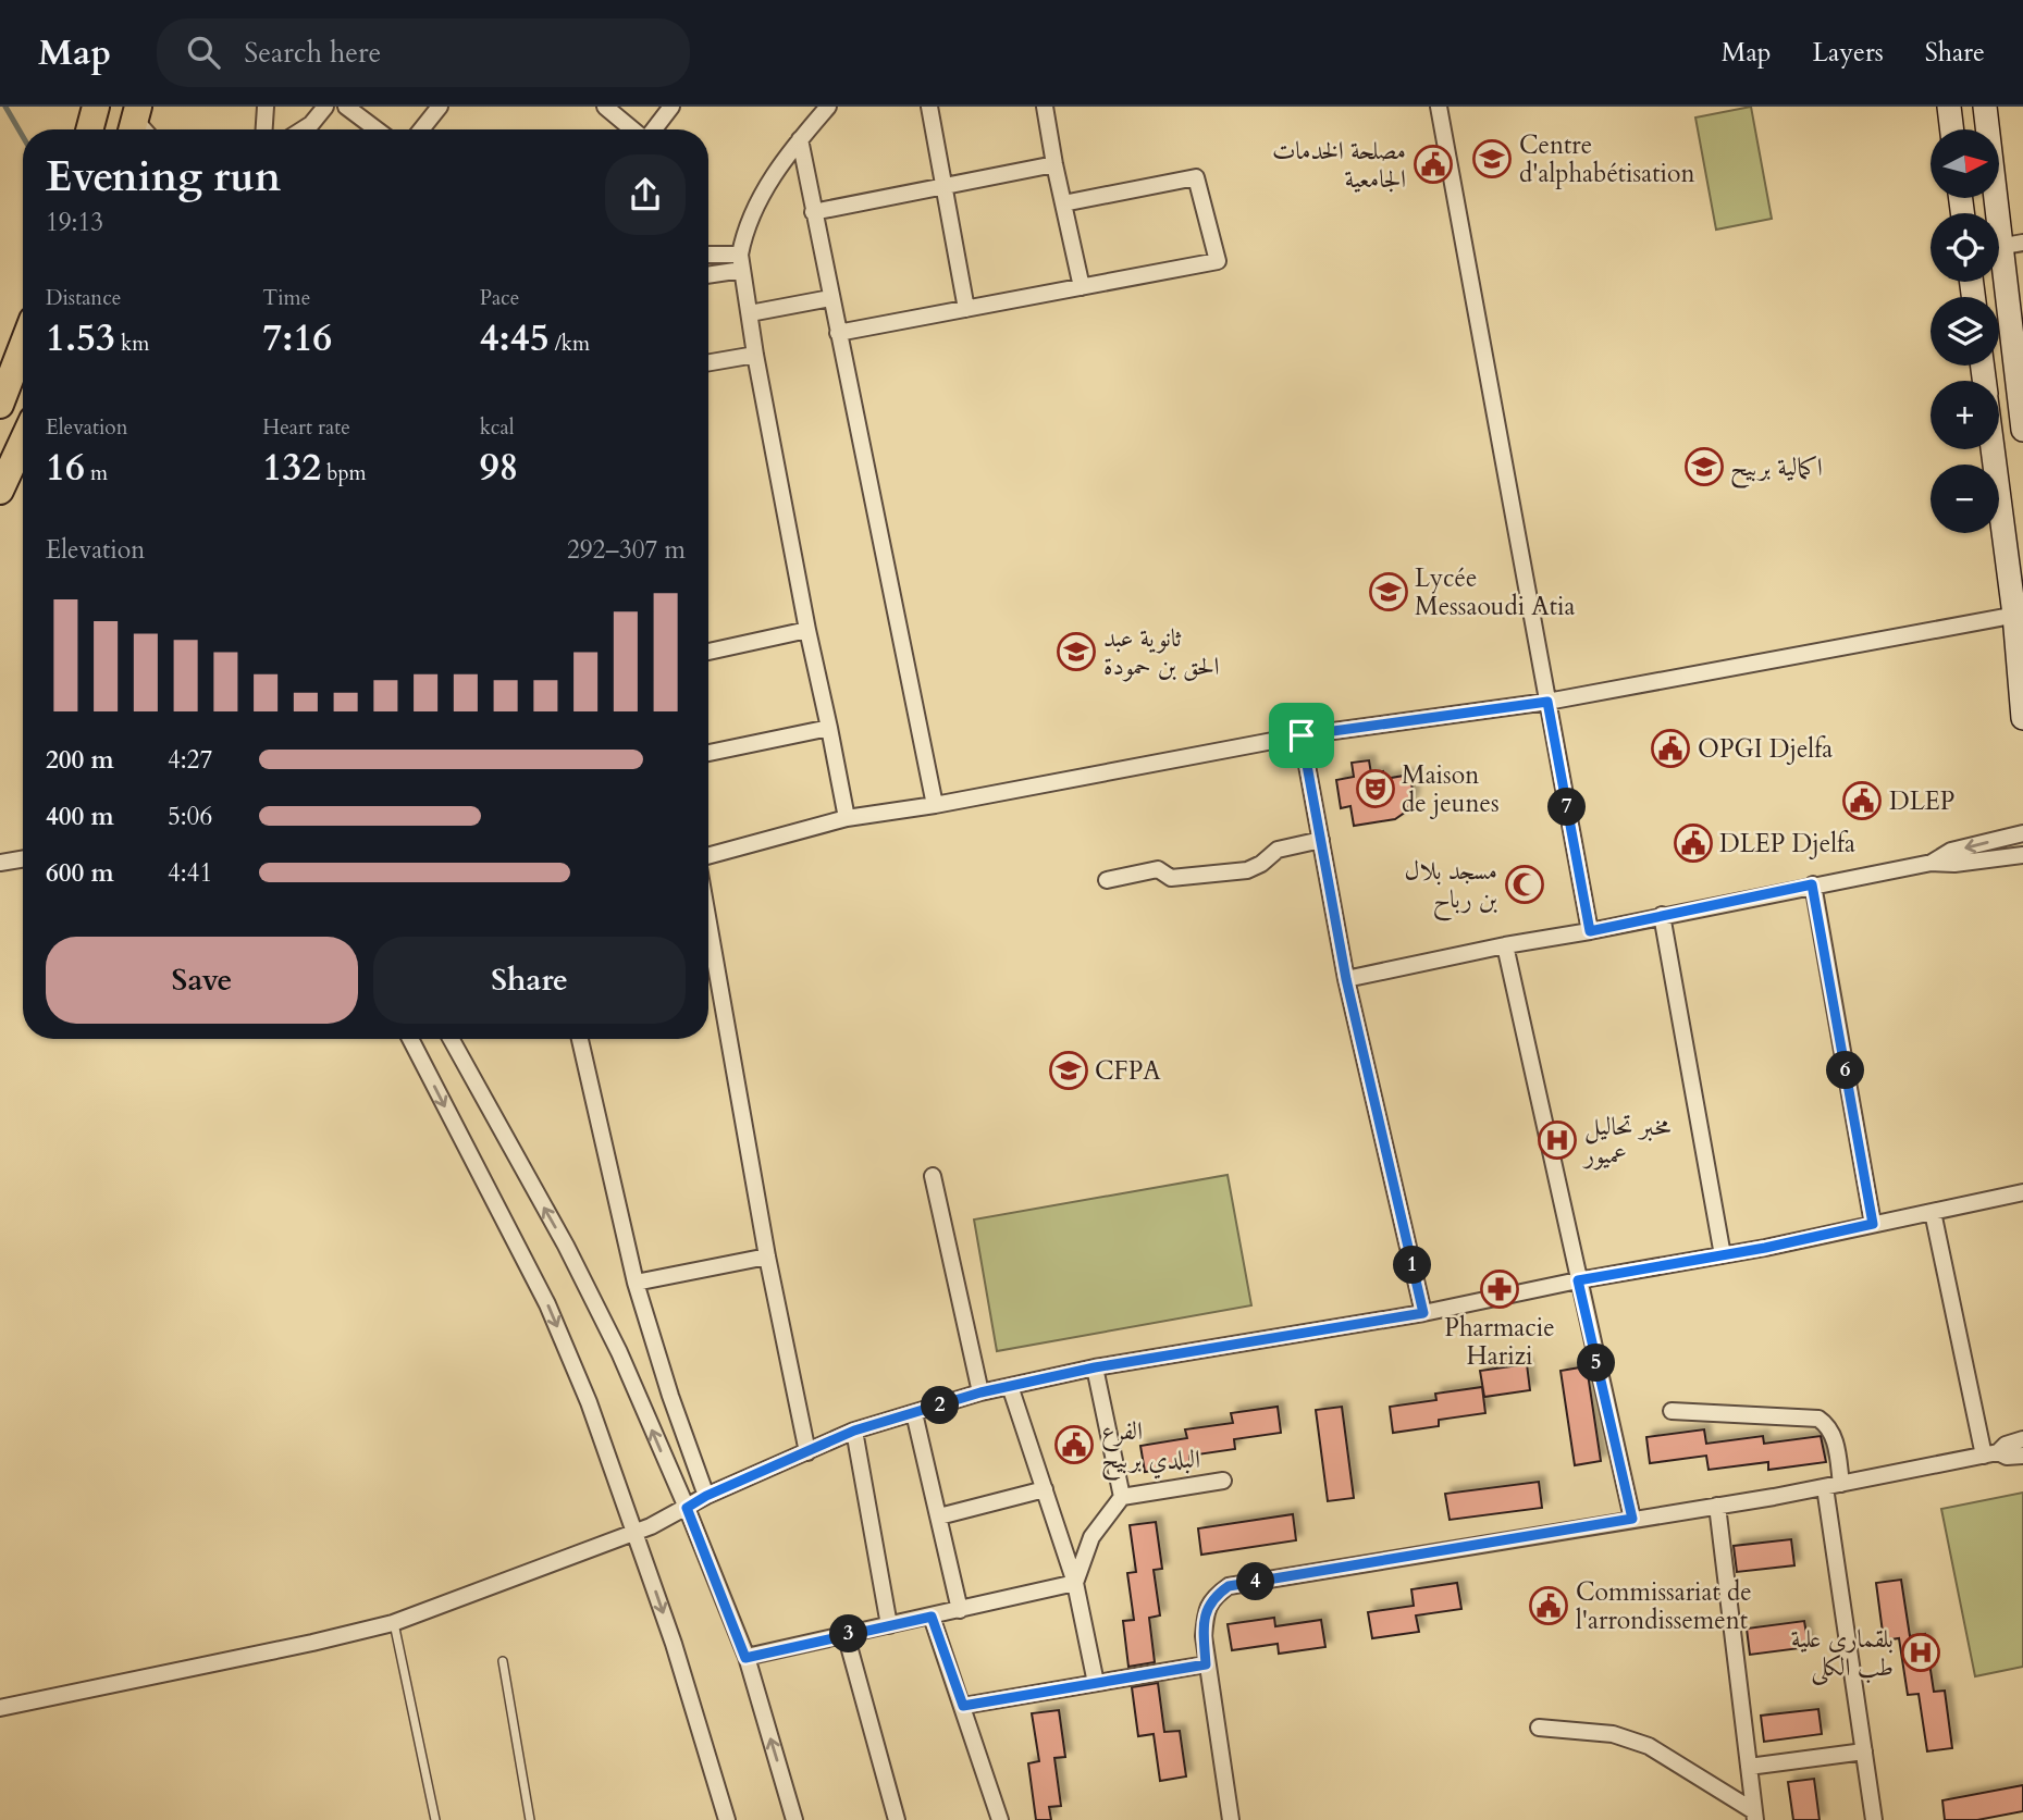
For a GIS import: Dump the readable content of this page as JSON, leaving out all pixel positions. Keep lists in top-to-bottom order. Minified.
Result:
{"places":{"school or university":["Centre d'alphabétisation","اكمالية بربيح","Lycée Messaoudi Atia","ثانوية عبد الحق بن حمودة","CFPA"],"public building":["مصلحة الخدمات الجامعية","OPGI Djelfa","DLEP","DLEP Djelfa","الفرع البلدي بربيح","Commissariat de l'arrondissement"],"theatre":["Maison de jeunes"],"mosque":["مسجد بلال بن رباح"],"hospital":["مخبر تحاليل عميور","بلقماري علية طب الكلى"],"pharmacy":["Pharmacie Harizi"]},"north":"right","page":{"header":"Map","search":"Search here","nav":["Map","Layers","Share"],"map_buttons":["+","−"],"heading":["Evening run","19:13"],"stats":[["Distance","1.53 km"],["Time","7:16"],["Pace","4:45 /km"],["Elevation","16 m"],["Heart rate","132 bpm"],["kcal","98"]],"chart":["Elevation","292–307 m"],"list":[{"name":"200 m","note":"4:27"},{"name":"400 m","note":"5:06"},{"name":"600 m","note":"4:41"}],"pins":["7","6","1","5","2","4","3"],"buttons":["Save","Share"]}}
